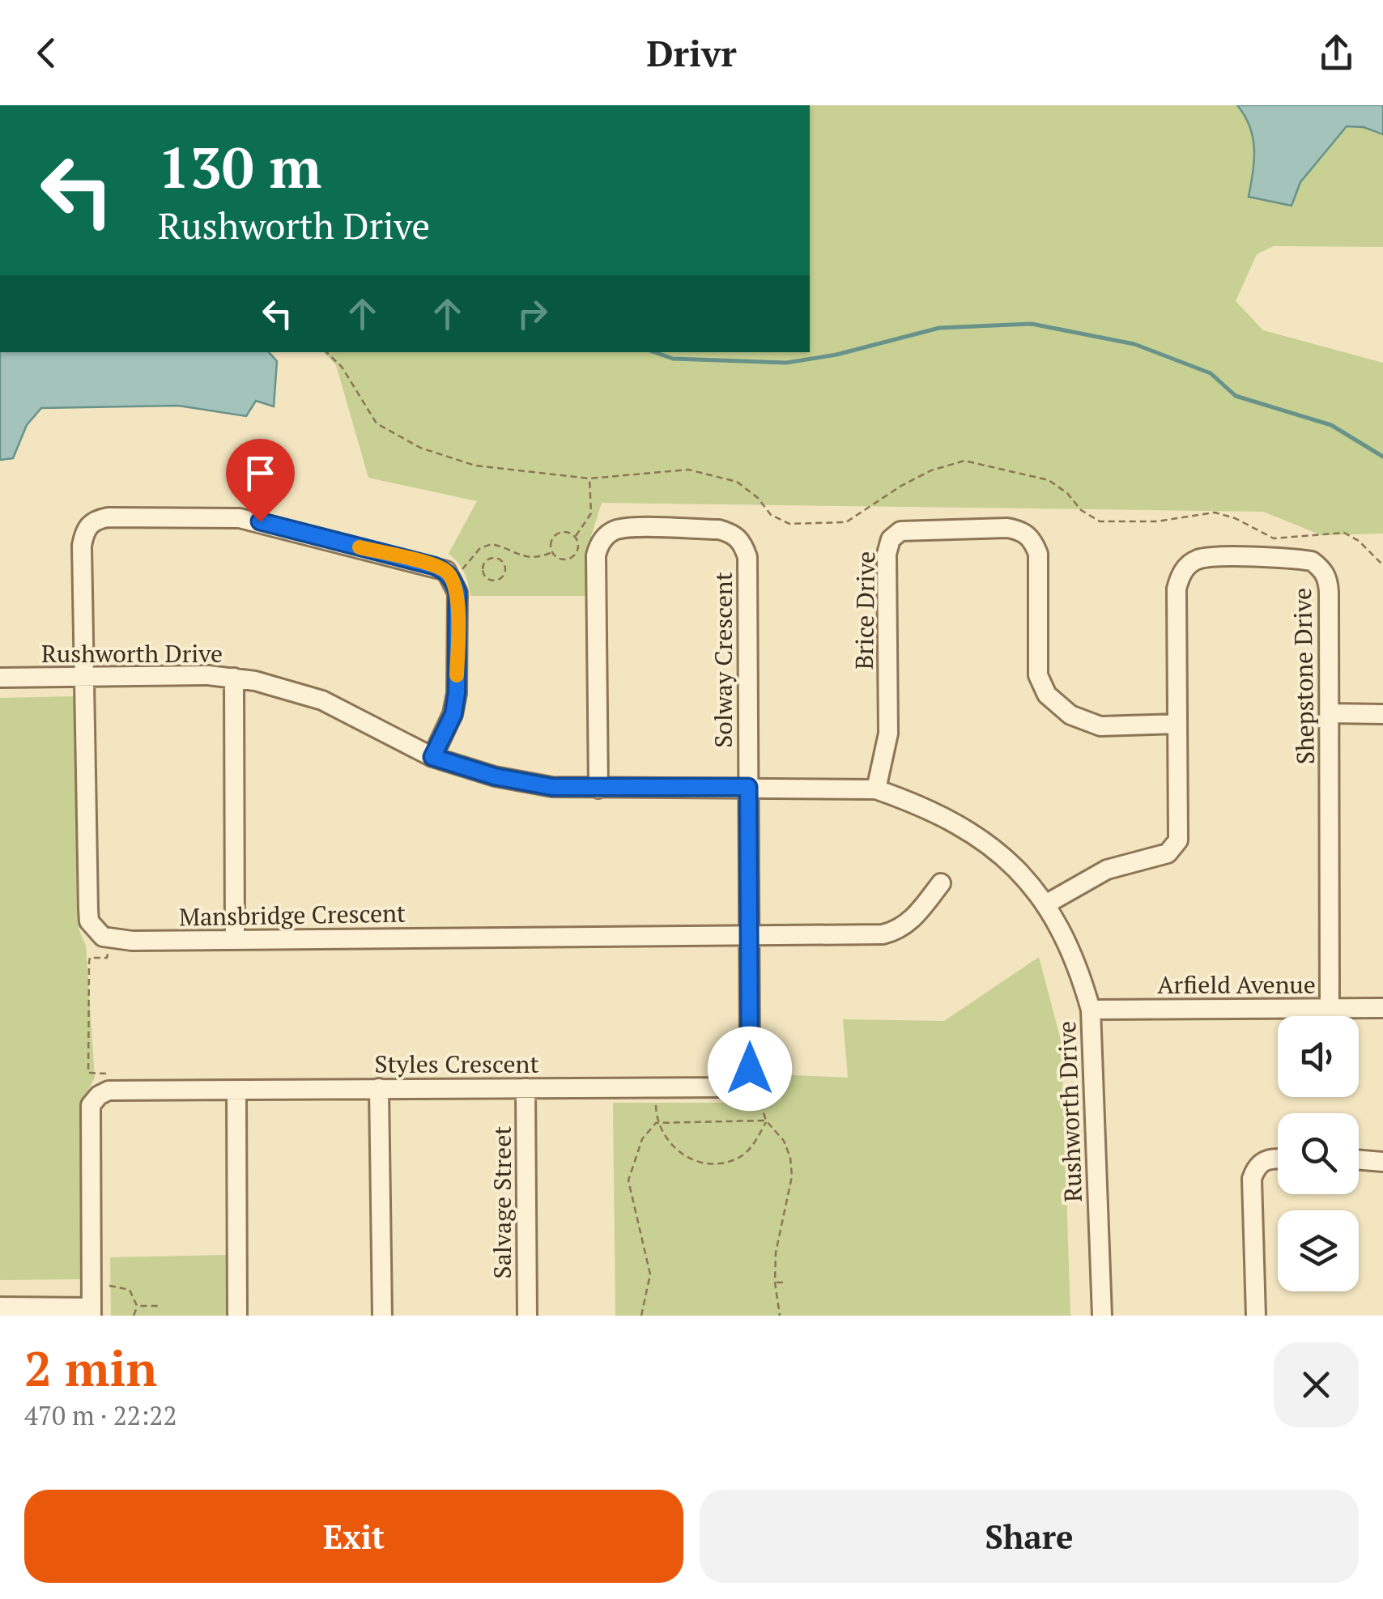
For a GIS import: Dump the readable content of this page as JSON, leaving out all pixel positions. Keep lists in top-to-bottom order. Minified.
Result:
{"streets":{"street":["Brice Drive","Rushworth Drive","Solway Crescent","Shepstone Drive","Mansbridge Crescent","Arfield Avenue","Styles Crescent","Salvage Street"]},"crossings":[["Brice Drive","Rushworth Drive"],["Brice Drive","Shepstone Drive"],["Rushworth Drive","Solway Crescent"],["Rushworth Drive","Shepstone Drive"],["Rushworth Drive","Mansbridge Crescent"],["Rushworth Drive","Arfield Avenue"],["Rushworth Drive","Styles Crescent"],["Solway Crescent","Styles Crescent"],["Shepstone Drive","Arfield Avenue"],["Mansbridge Crescent","Styles Crescent"],["Styles Crescent","Salvage Street"]],"page":{"header":"Drivr","turn":["130 m","Rushworth Drive"],"heading":["2 min","470 m · 22:22"],"buttons":["Exit","Share"]}}
